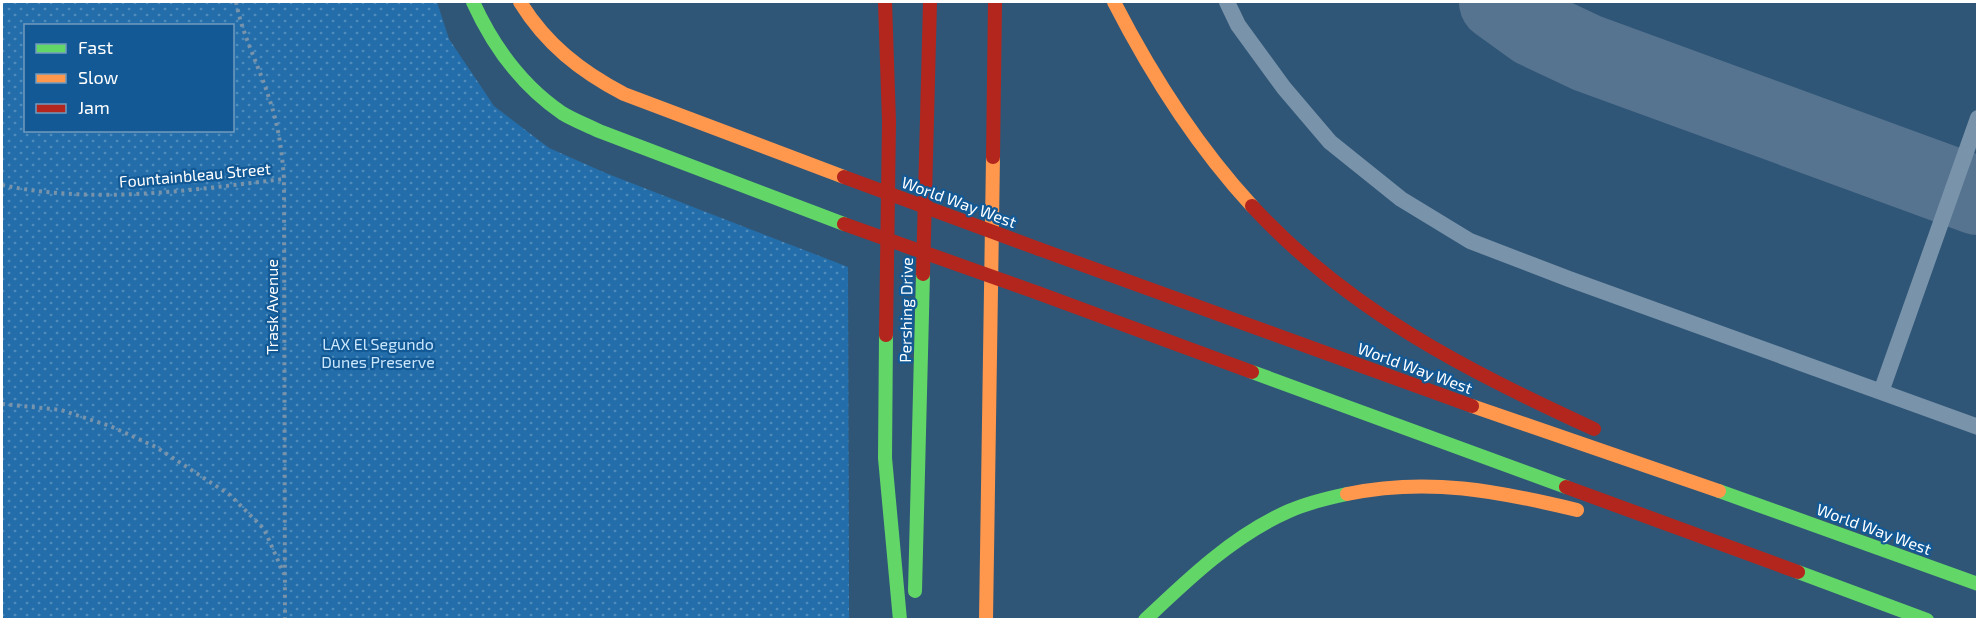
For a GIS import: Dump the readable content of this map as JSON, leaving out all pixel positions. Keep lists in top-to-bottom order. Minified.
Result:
{"streets":{"main road":["World Way West","Pershing Drive"],"path":["Fountainbleau Street","Trask Avenue"]},"crossings":[["Fountainbleau Street","Trask Avenue"]],"parks":["LAX El Segundo Dunes Preserve"],"legend":["Fast","Slow","Jam"]}
